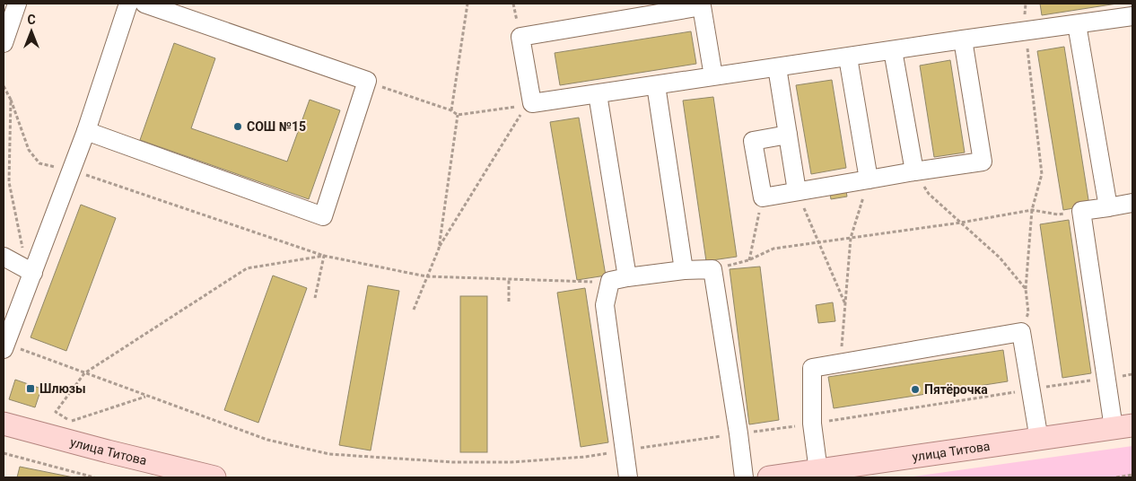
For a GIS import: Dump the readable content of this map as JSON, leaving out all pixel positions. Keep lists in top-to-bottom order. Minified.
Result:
{"streets":{"main road":["улица Титова"]},"places":{"other":["СОШ №15","Пятёрочка"],"transit":["Шлюзы"]},"north":"top"}
